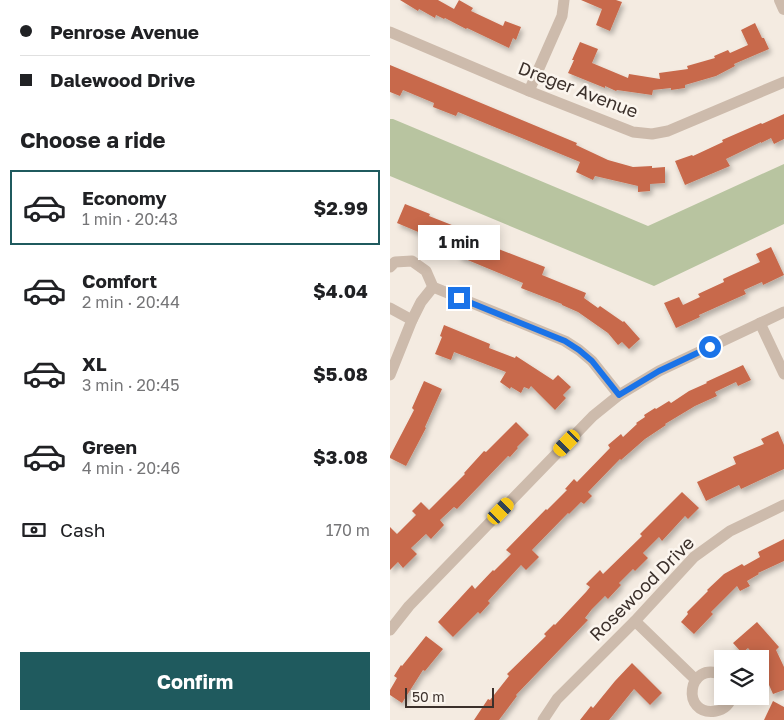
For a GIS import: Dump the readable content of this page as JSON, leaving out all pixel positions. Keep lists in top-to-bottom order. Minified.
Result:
{"streets":{"street":["Dreger Avenue","Rosewood Drive"]},"scale_bar":"50 m","page":{"banner":["Penrose Avenue","Dalewood Drive"],"heading":"Choose a ride","list":[{"name":"Economy","note":"1 min · 20:43","value":"$2.99"},{"name":"Comfort","note":"2 min · 20:44","value":"$4.04"},{"name":"XL","note":"3 min · 20:45","value":"$5.08"},{"name":"Green","note":"4 min · 20:46","value":"$3.08"}],"bubble":"1 min","pay":["Cash","170 m"],"buttons":"Confirm","scale":"50 m"}}
